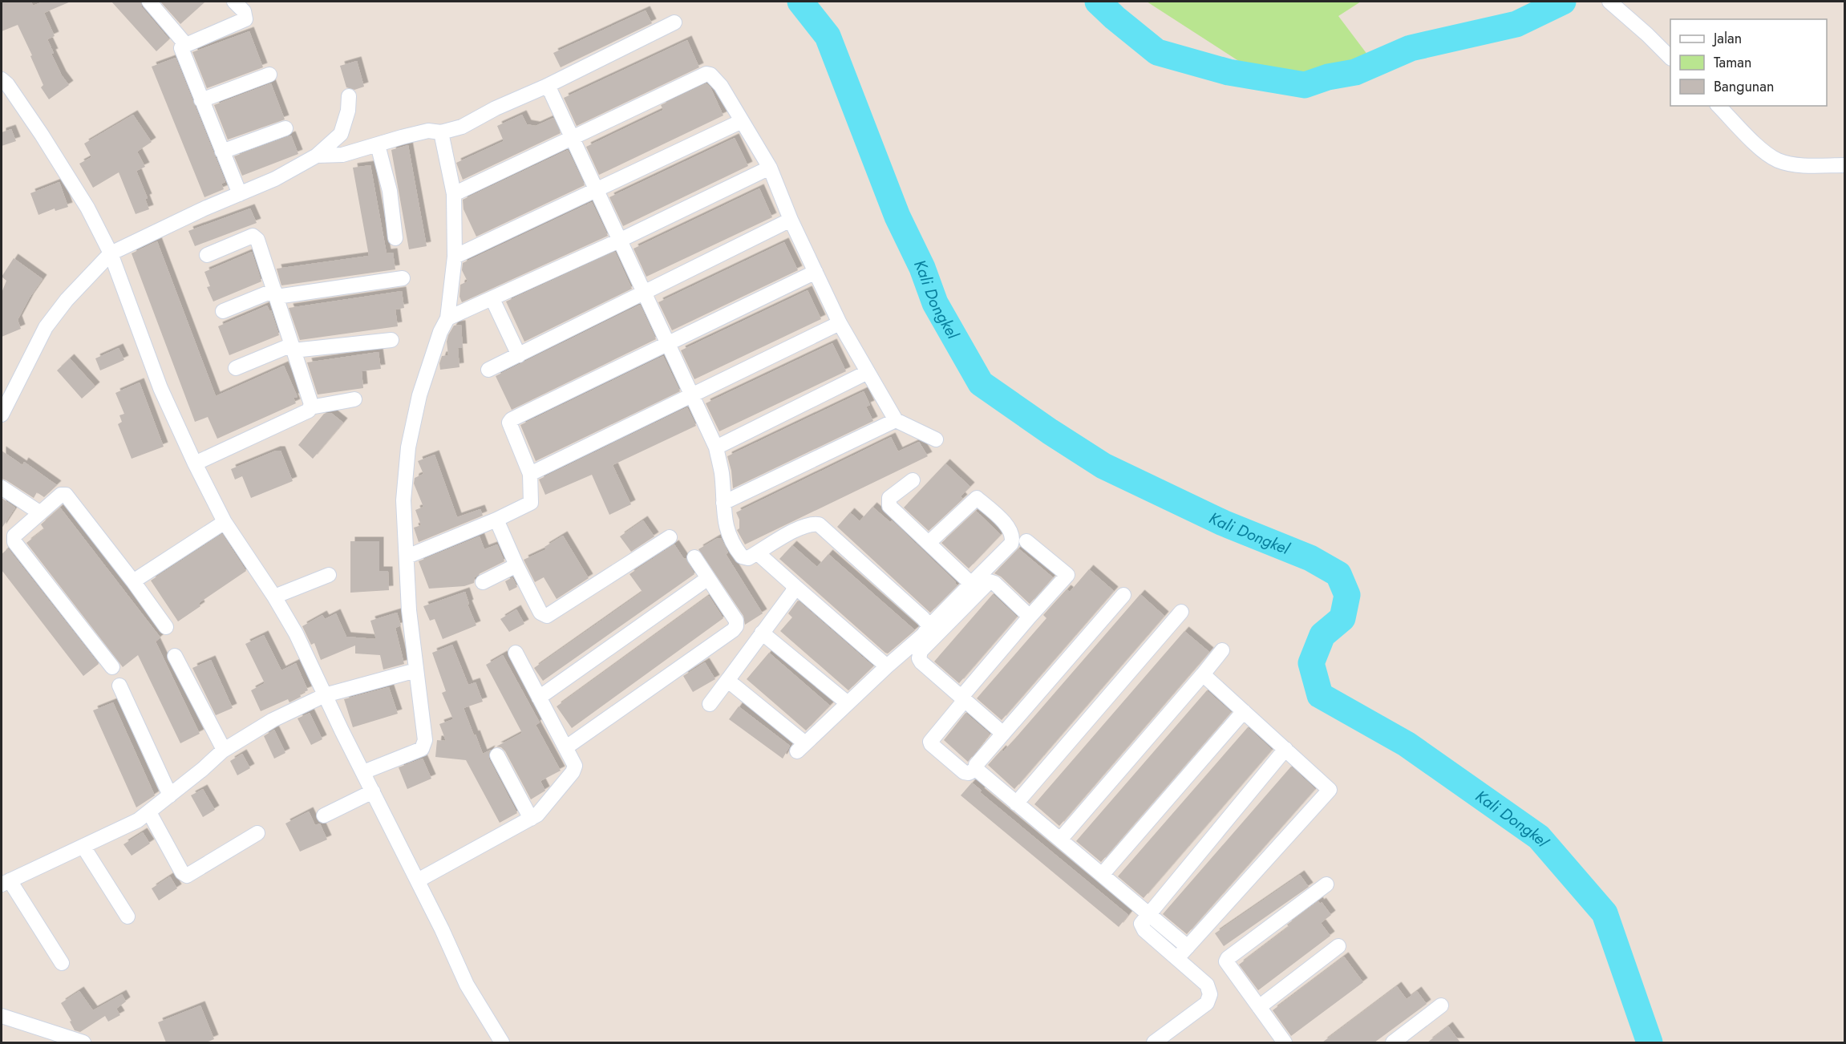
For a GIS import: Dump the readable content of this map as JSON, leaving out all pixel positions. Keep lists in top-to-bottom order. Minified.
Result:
{"water":["Kali Dongkel"],"legend":["Jalan","Taman","Bangunan"]}
